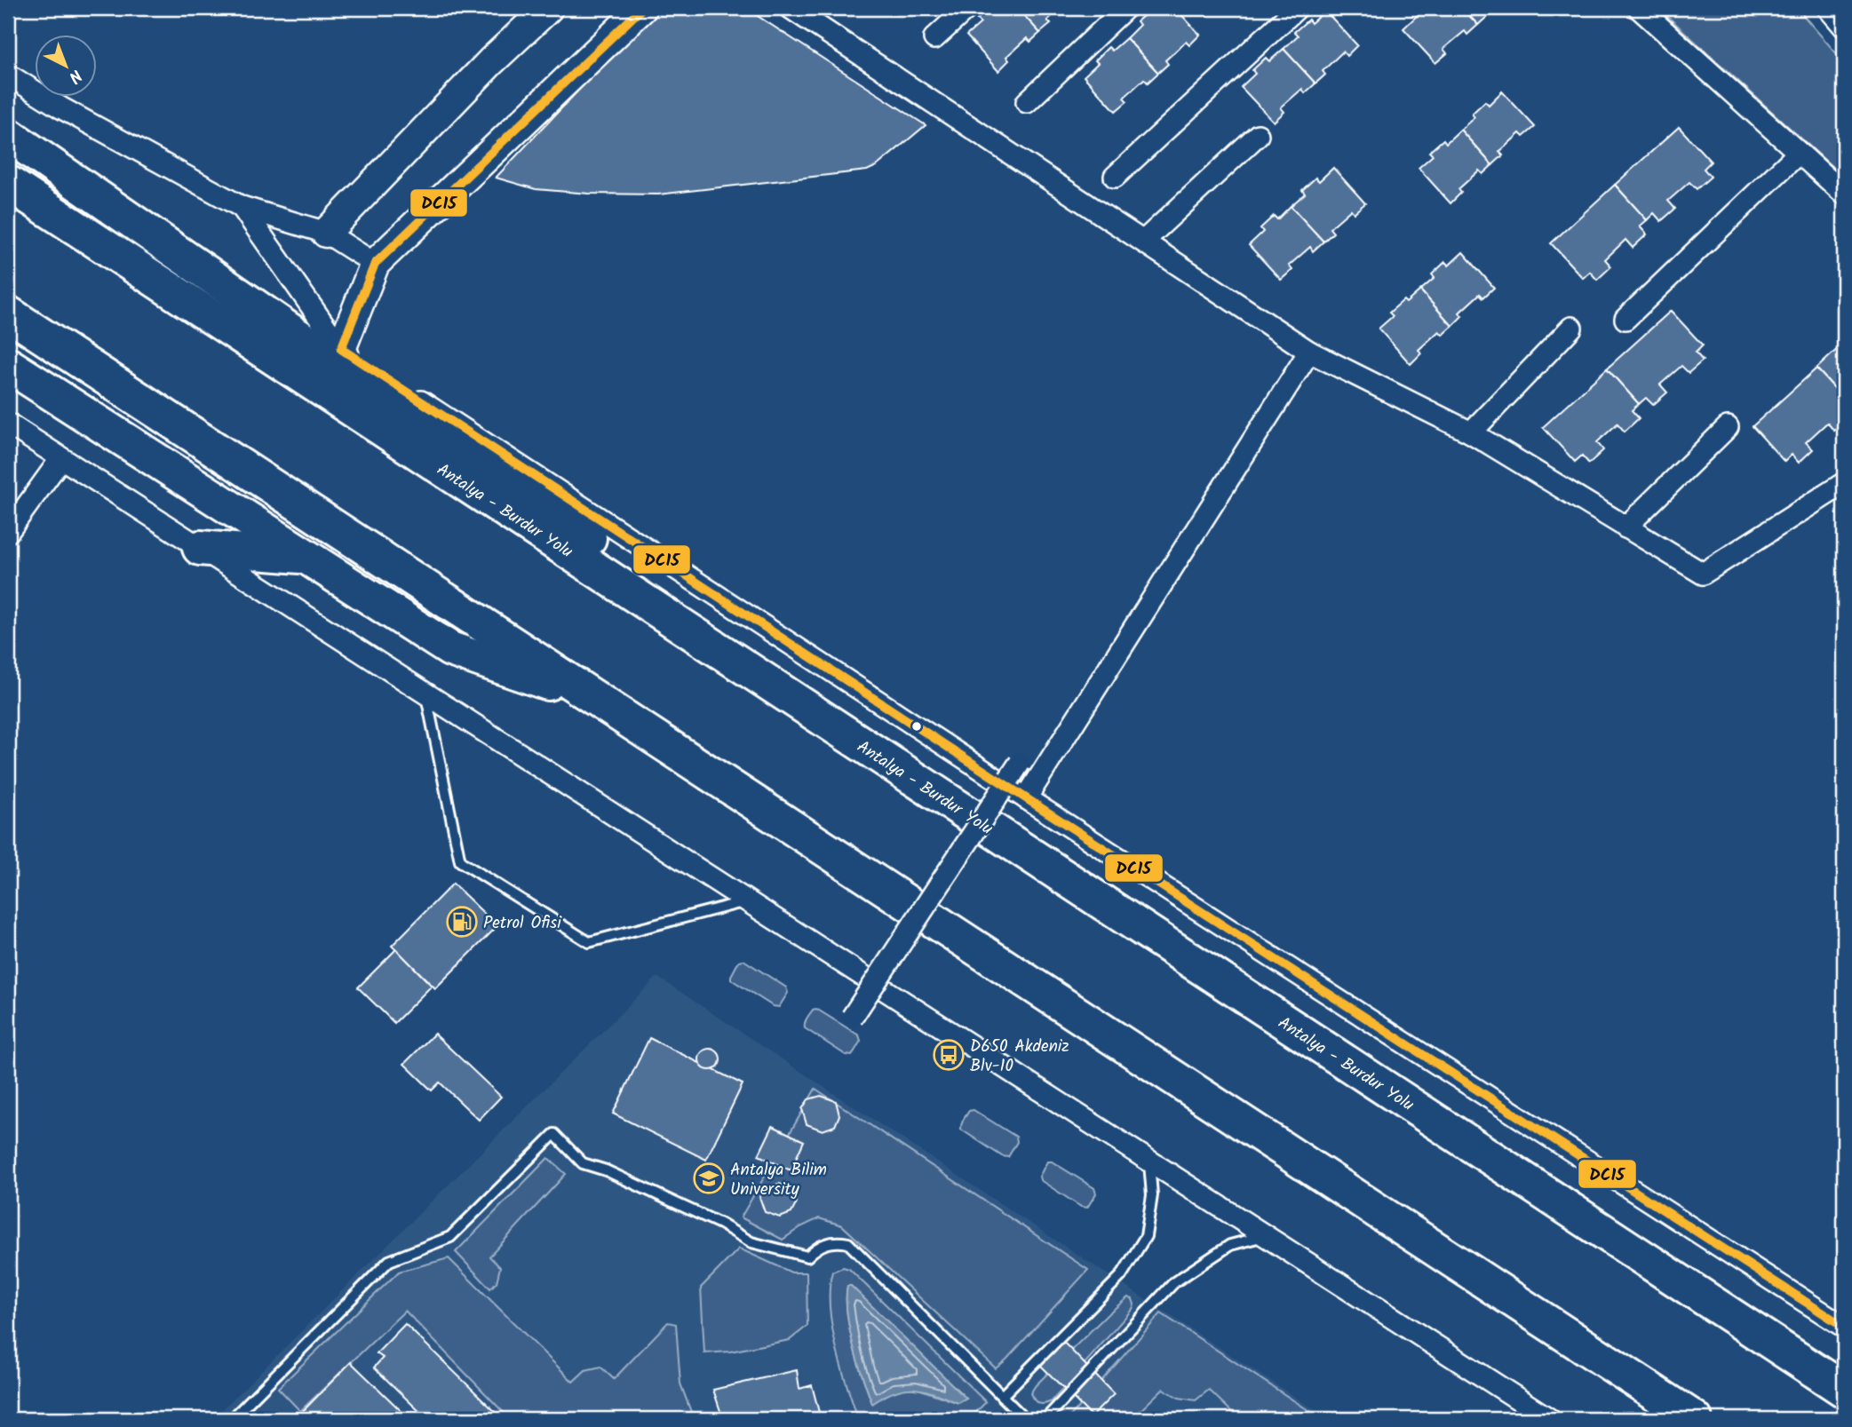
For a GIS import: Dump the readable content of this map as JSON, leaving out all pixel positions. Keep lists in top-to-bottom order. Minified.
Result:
{"streets":{"highway":["Antalya - Burdur Yolu"]},"places":{"fuel station":["Petrol Ofisi"],"bus stop":["D650 Akdeniz Blv-10"],"school or university":["Antalya Bilim University"]},"lines":["transit line DC15"],"north":"bottom right"}
